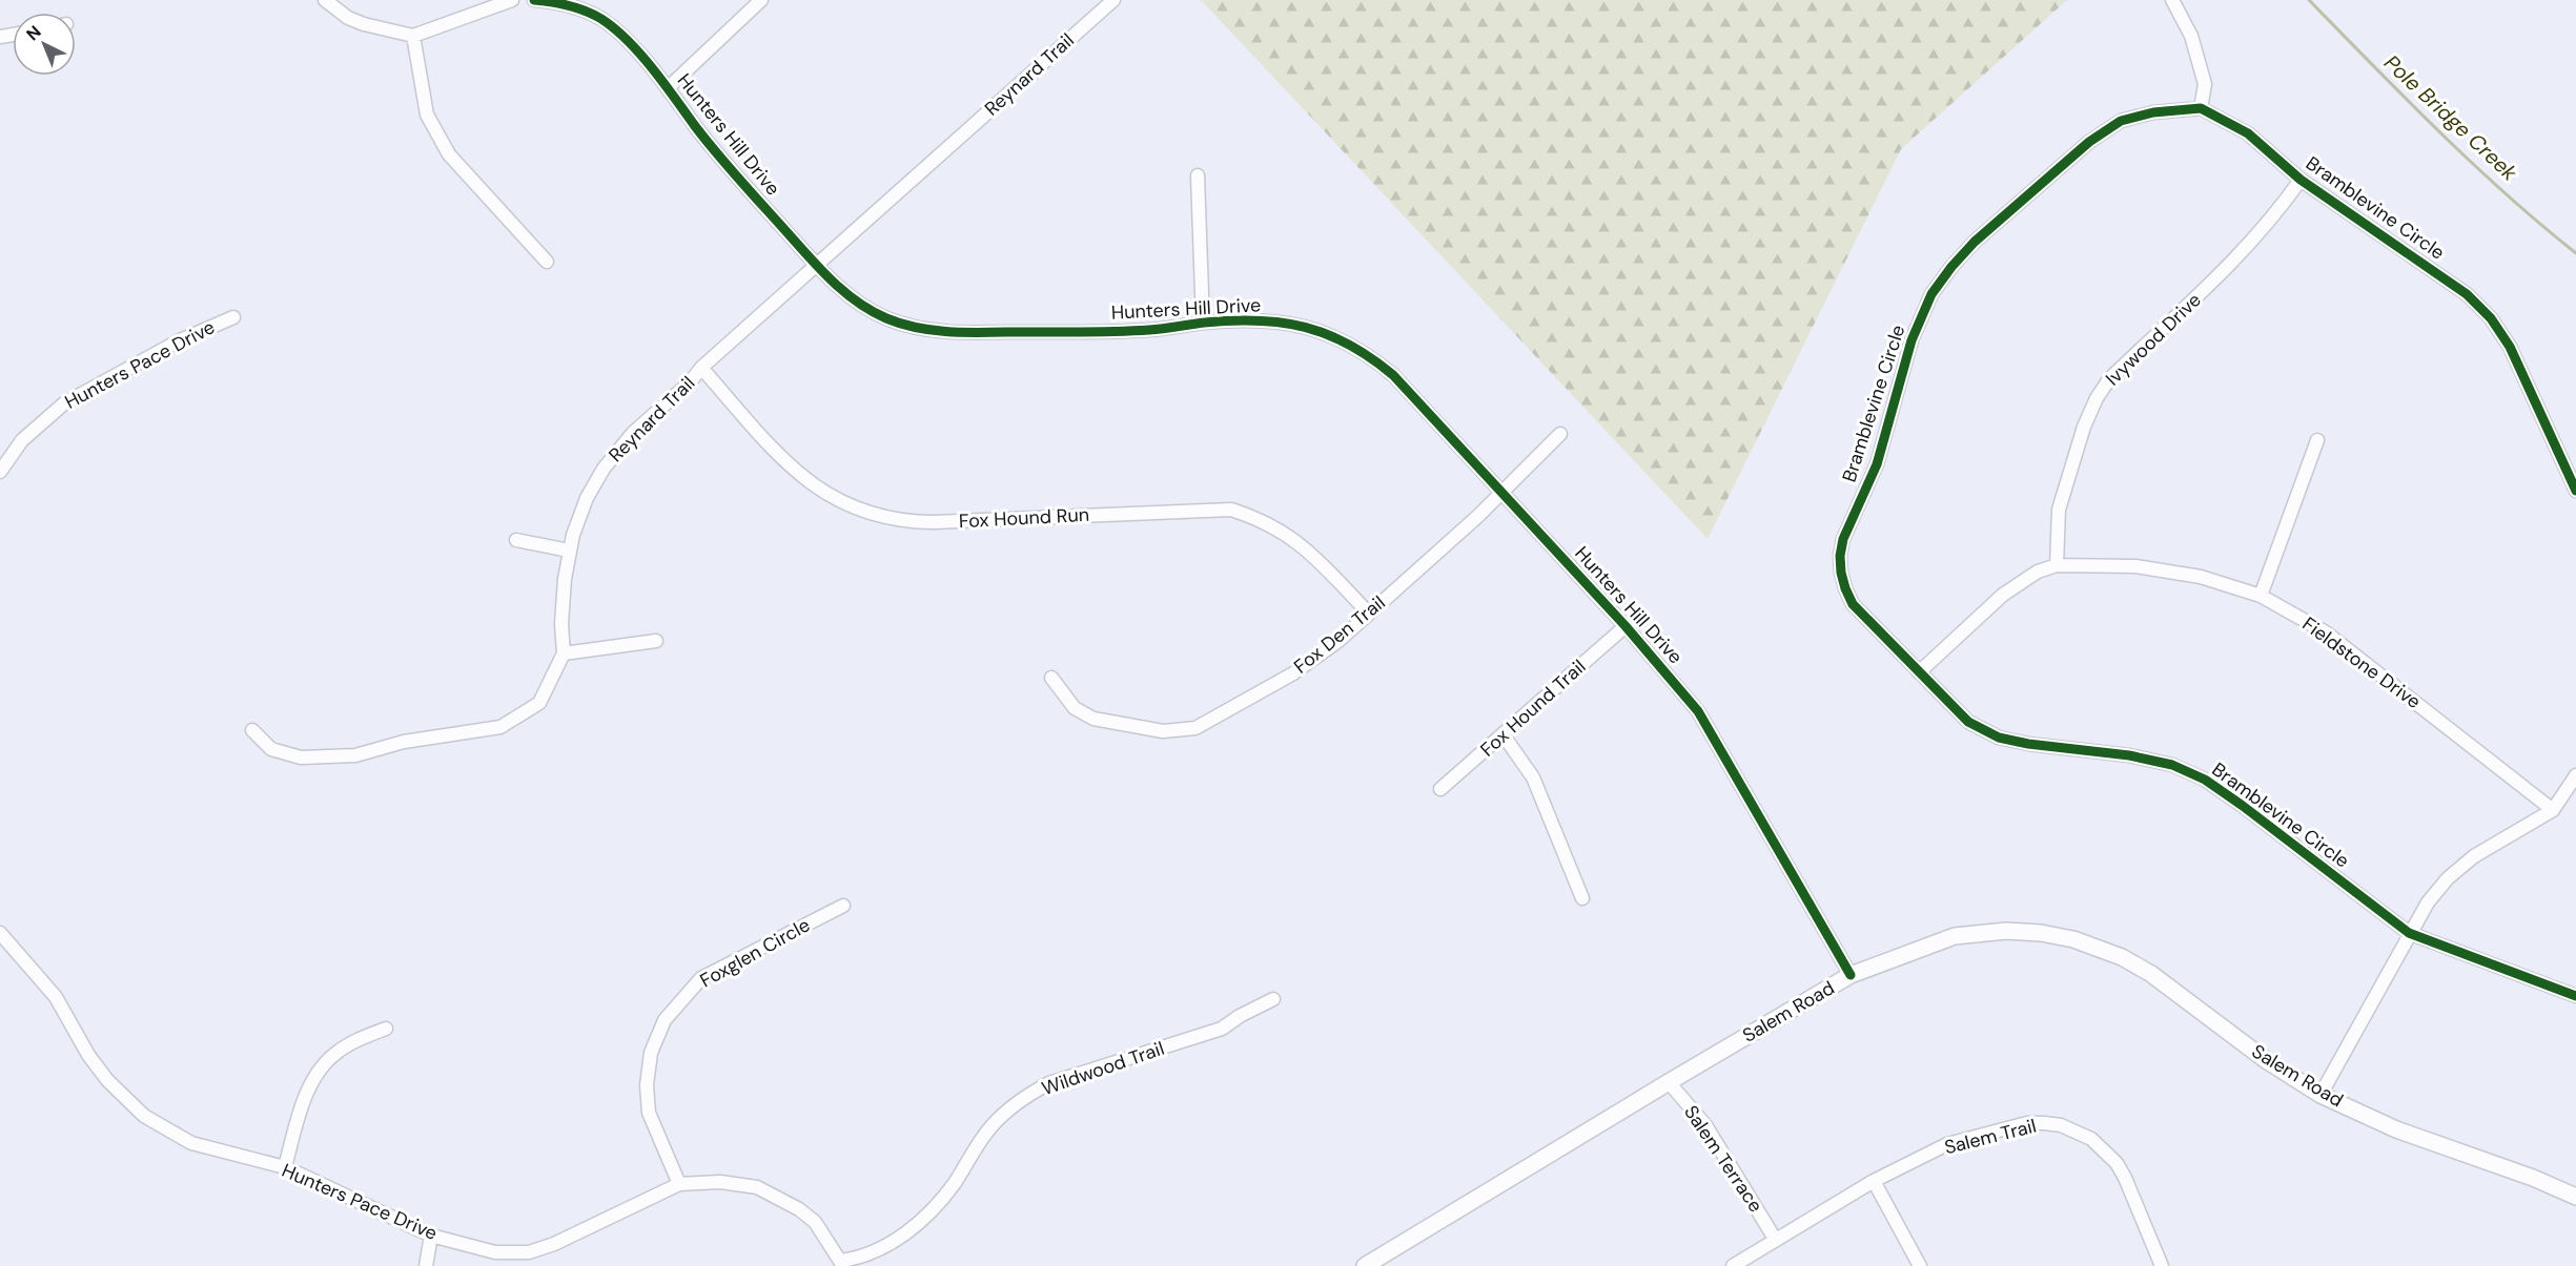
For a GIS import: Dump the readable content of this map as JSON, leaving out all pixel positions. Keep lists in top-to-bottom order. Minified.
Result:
{"streets":{"street":["Reynard Trail","Hunters Hill Drive","Bramblevine Circle","Ivywood Drive","Hunters Pace Drive","Fox Hound Run","Fox Den Trail","Fieldstone Drive","Fox Hound Trail","Foxglen Circle","Salem Road","Wildwood Trail","Salem Trail","Salem Terrace"]},"crossings":[["Reynard Trail","Hunters Hill Drive"],["Reynard Trail","Fox Hound Run"],["Hunters Hill Drive","Fox Den Trail"],["Hunters Hill Drive","Fox Hound Trail"],["Hunters Hill Drive","Salem Road"],["Bramblevine Circle","Ivywood Drive"],["Bramblevine Circle","Fieldstone Drive"],["Ivywood Drive","Fieldstone Drive"],["Hunters Pace Drive","Foxglen Circle"],["Hunters Pace Drive","Wildwood Trail"],["Fox Hound Run","Fox Den Trail"],["Salem Road","Salem Terrace"],["Salem Trail","Salem Terrace"]],"water":["Pole Bridge Creek"],"north":"top left"}
